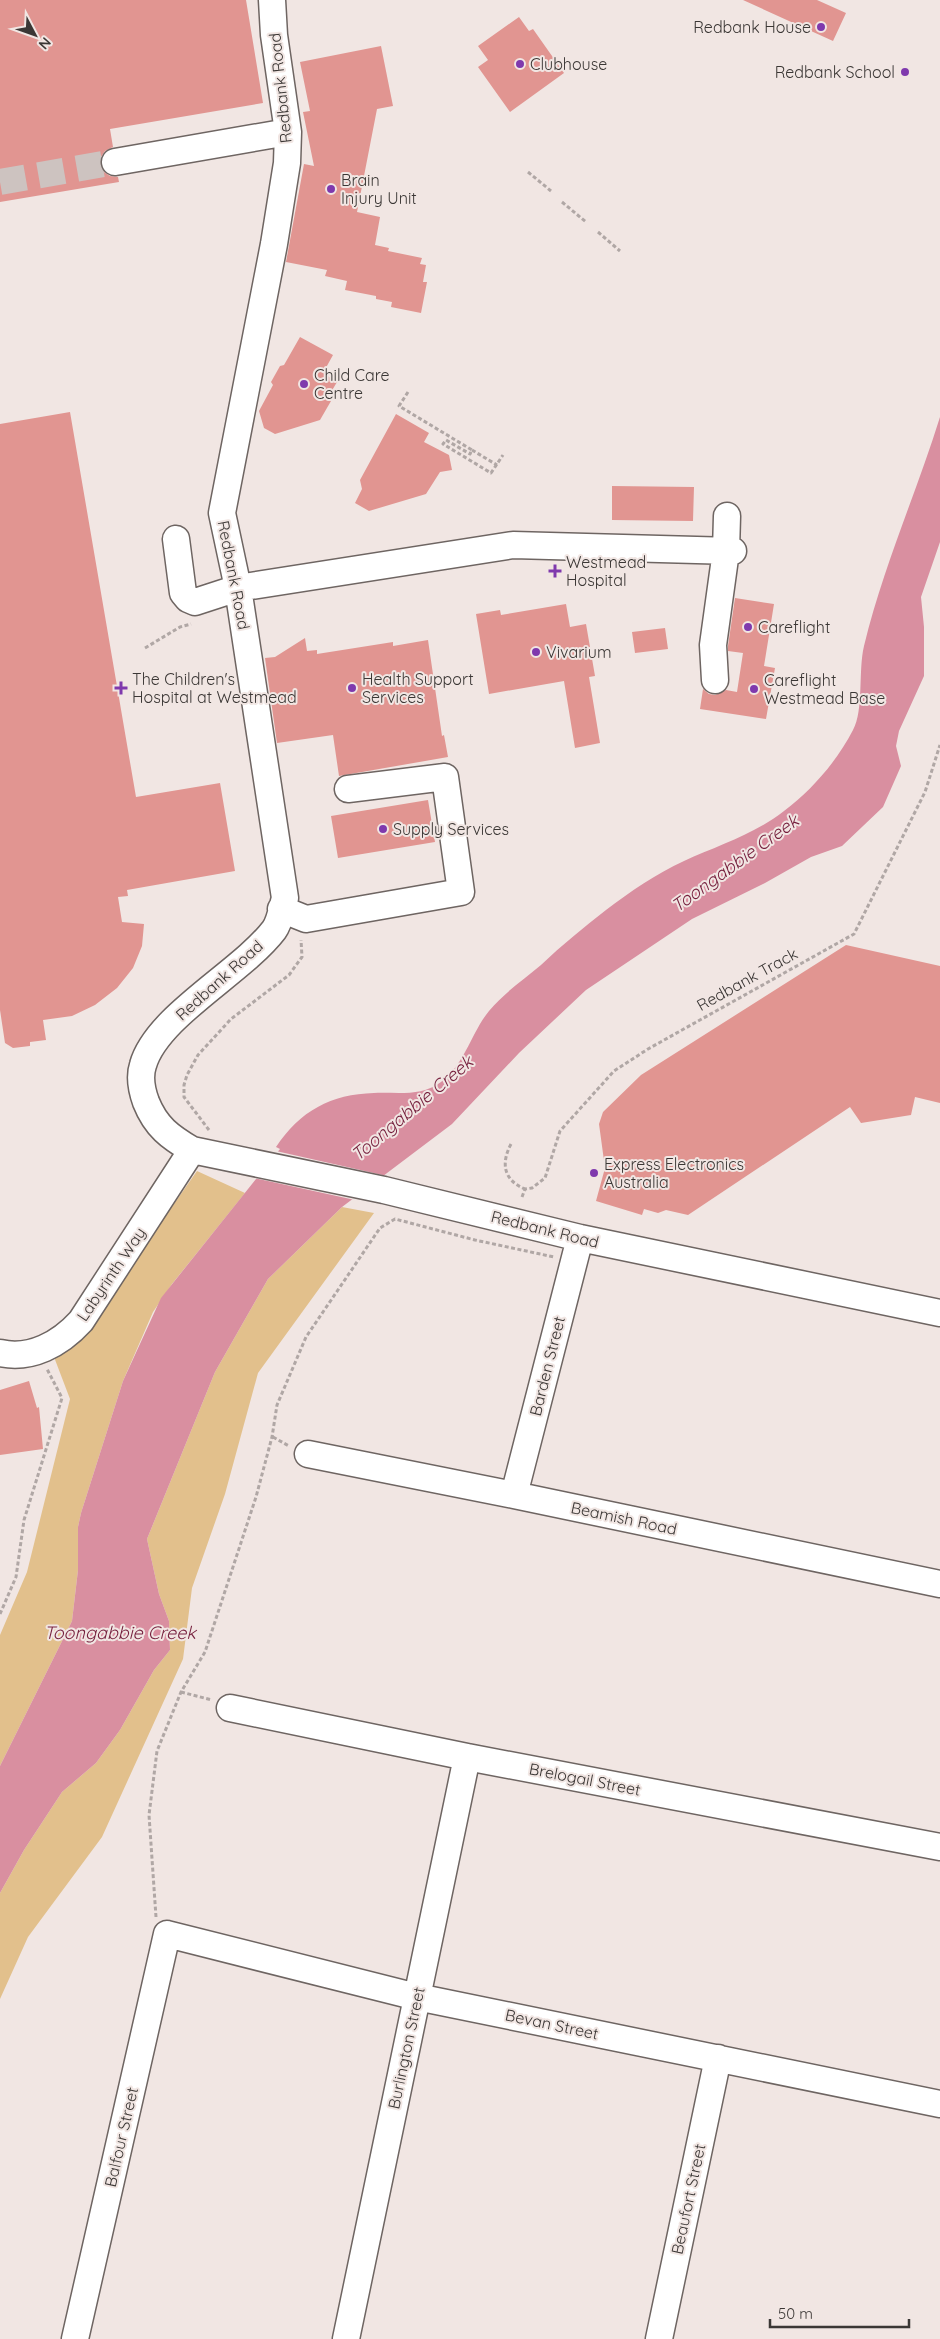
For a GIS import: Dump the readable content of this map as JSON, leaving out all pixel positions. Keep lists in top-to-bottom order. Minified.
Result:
{"streets":{"street":["Redbank Road","Labyrinth Way","Barden Street","Beamish Road","Brelogail Street","Bevan Street","Burlington Street","Balfour Street","Beaufort Street"],"path":["Redbank Track"]},"crossings":[["Redbank Road","Labyrinth Way"],["Redbank Road","Barden Street"],["Barden Street","Beamish Road"],["Brelogail Street","Burlington Street"],["Bevan Street","Burlington Street"],["Bevan Street","Balfour Street"],["Bevan Street","Beaufort Street"]],"water":["Toongabbie Creek"],"places":{"other":["Redbank House","Clubhouse","Redbank School","Brain Injury Unit","Child Care Centre","Careflight","Vivarium","Health Support Services","Careflight Westmead Base","Supply Services","Express Electronics Australia"],"health":["Westmead Hospital","The Children's Hospital at Westmead"]},"scale_bar":"50 m","north":"bottom right"}
